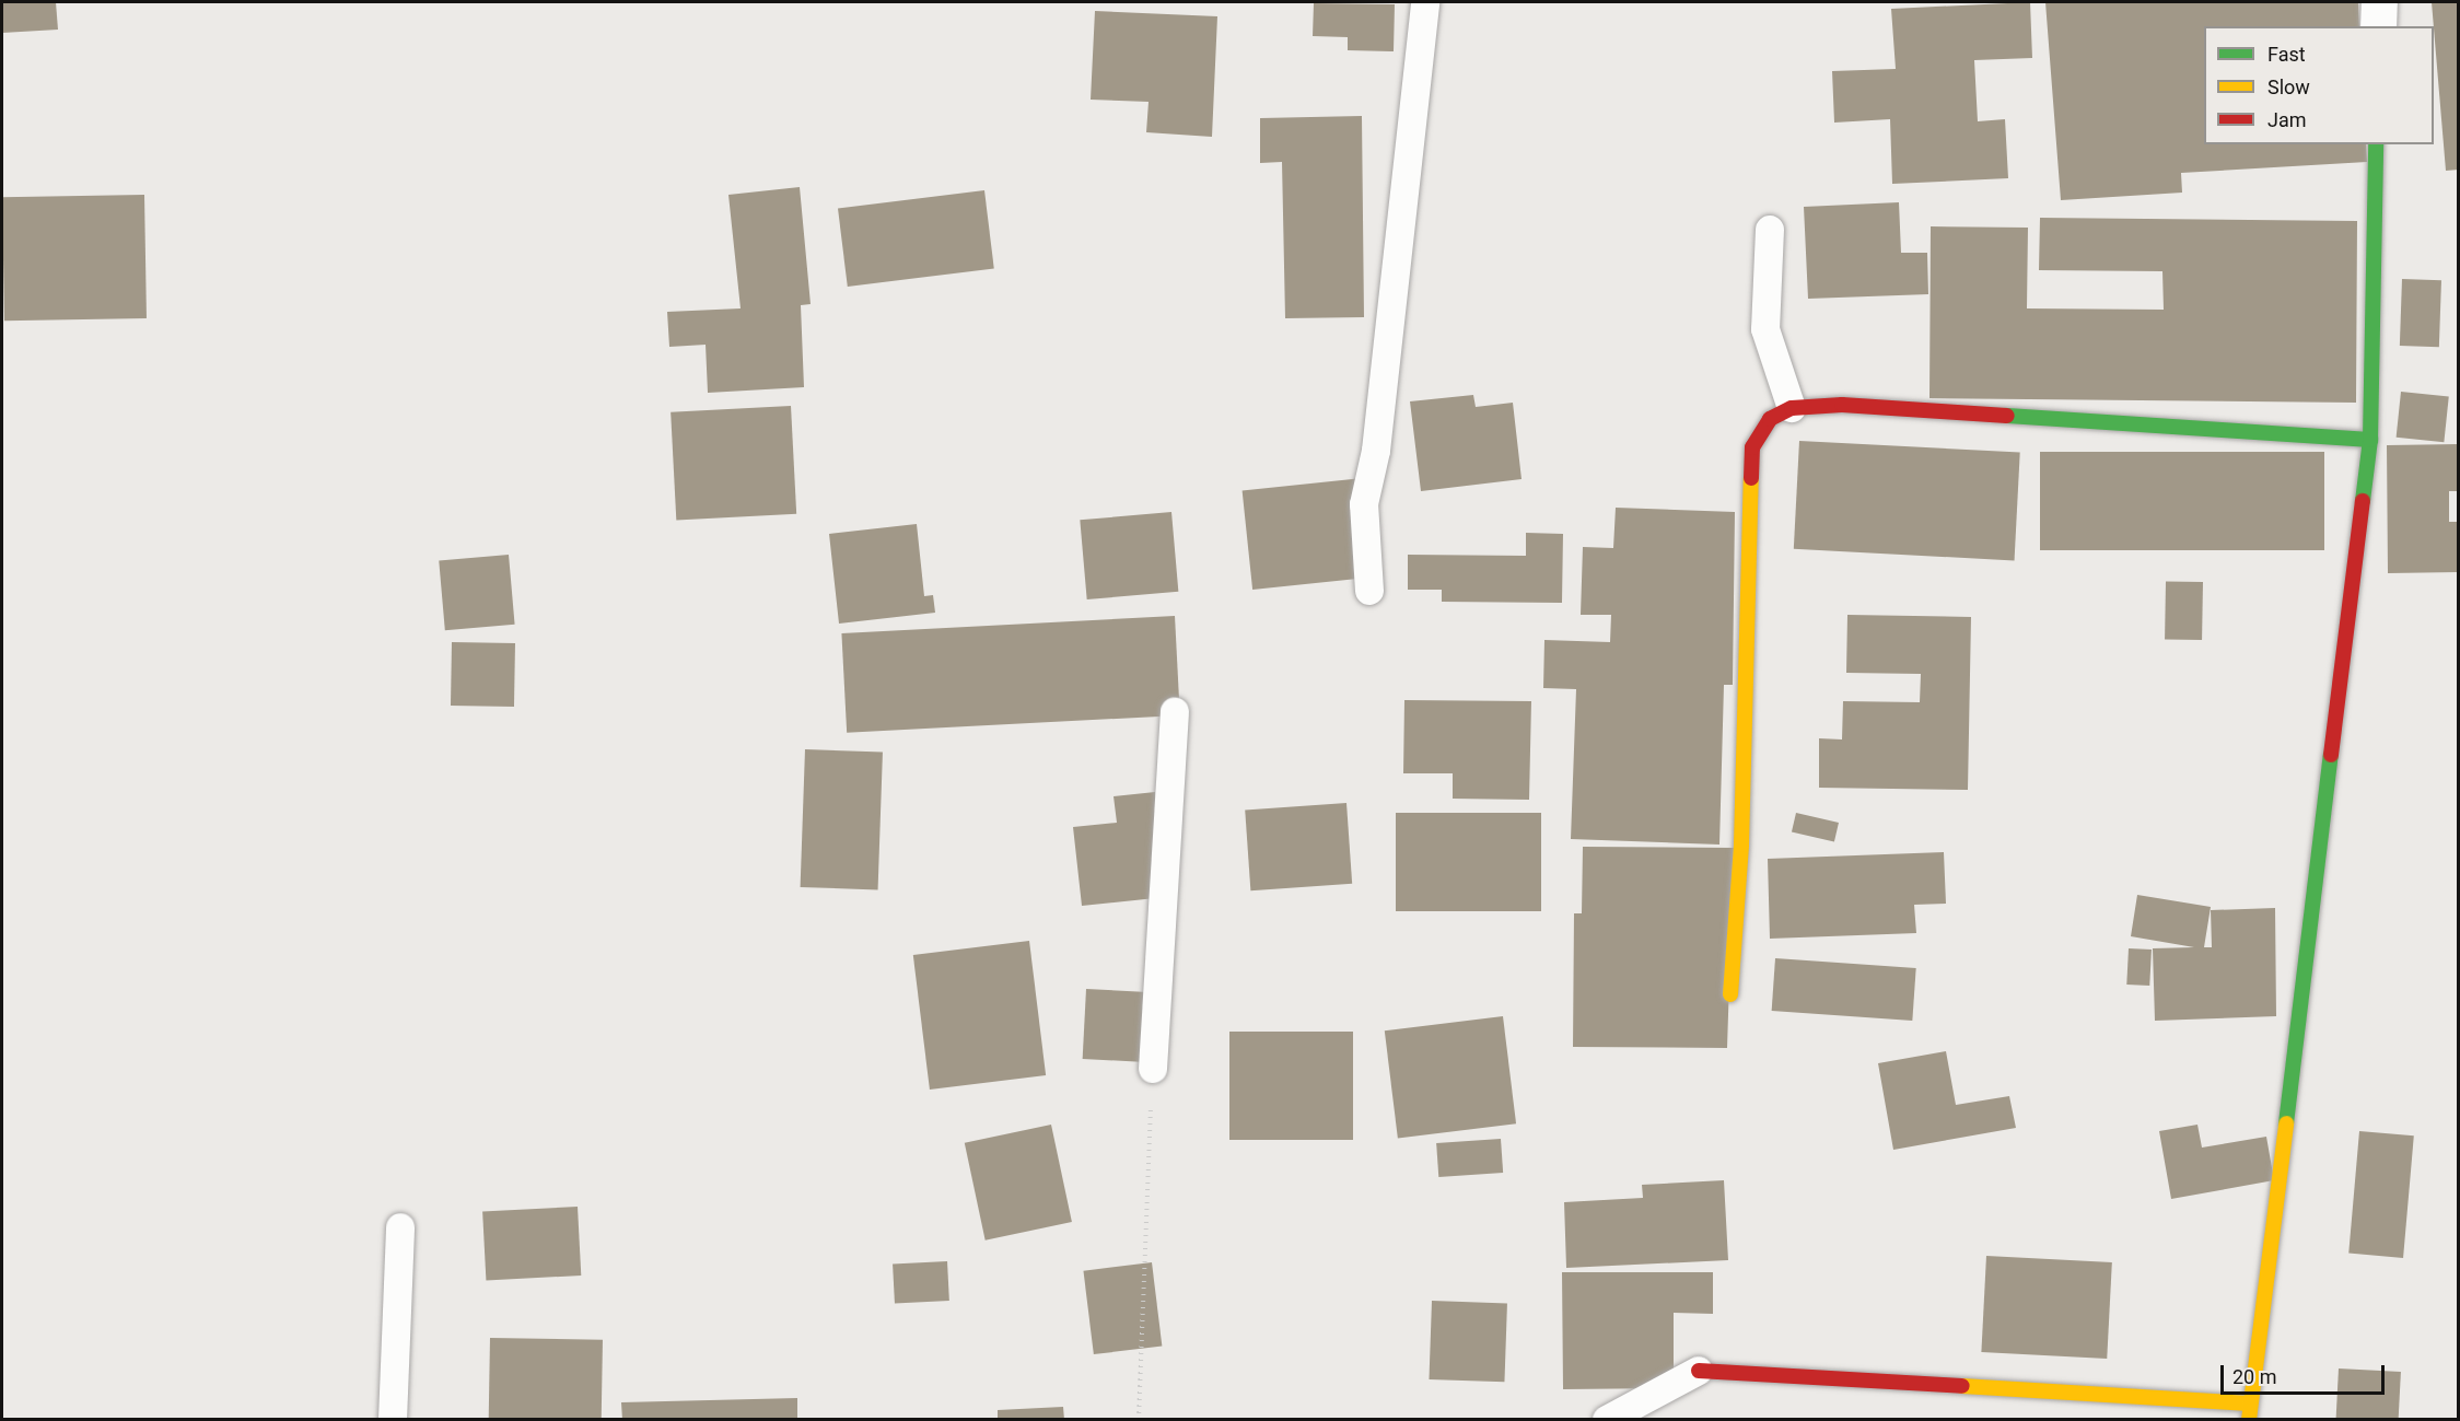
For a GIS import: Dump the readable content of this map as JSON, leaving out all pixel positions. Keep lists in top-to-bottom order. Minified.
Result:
{"legend":["Fast","Slow","Jam"],"scale_bar":"20 m"}
